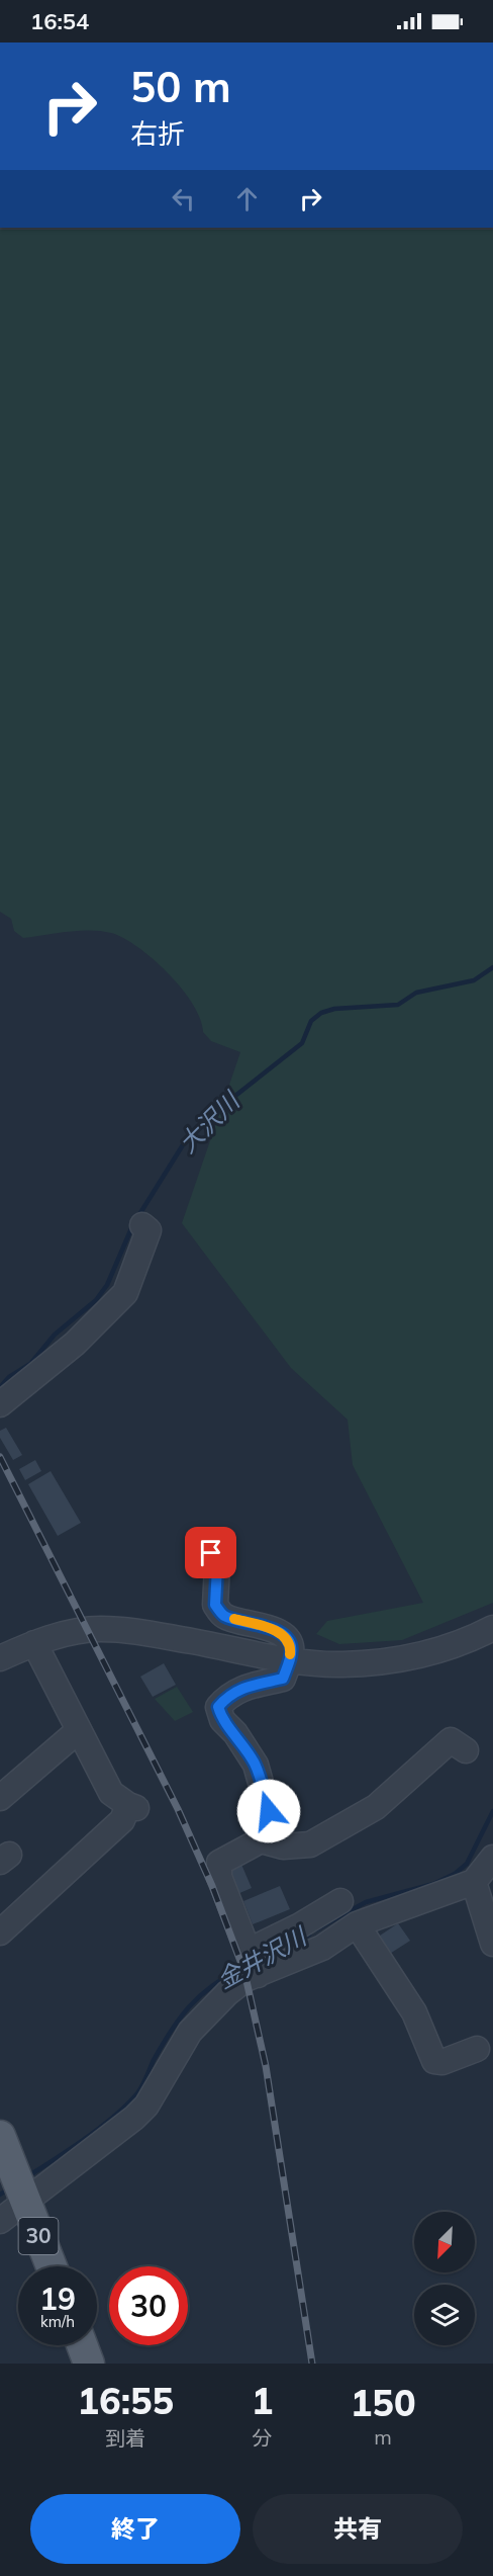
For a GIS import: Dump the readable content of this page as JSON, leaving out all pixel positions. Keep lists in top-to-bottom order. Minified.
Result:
{"streets":{"main road":["30"]},"water":["大沢川","金井沢川"],"north":"bottom left","page":{"status":"16:54","turn":["50 m","右折"],"speed":"19 km/h","limit":"30","eta":["16:55","到着","1","分","150","m"],"buttons":["終了","共有"]}}
